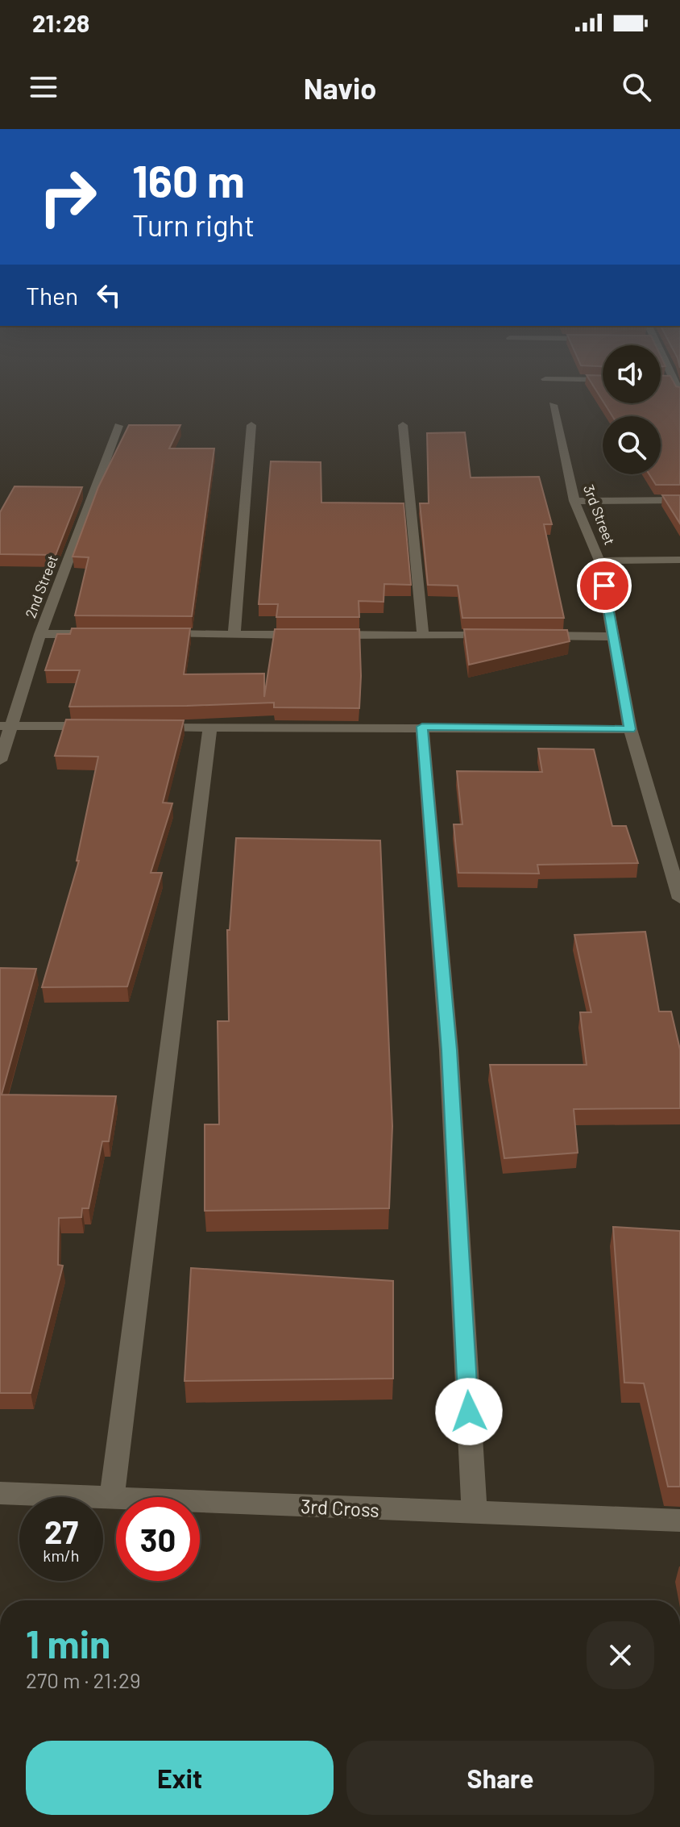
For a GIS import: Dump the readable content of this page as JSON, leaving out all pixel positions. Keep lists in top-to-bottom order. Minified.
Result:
{"streets":{"street":["3rd Street","2nd Street","3rd Cross"]},"page":{"status":"21:28","header":"Navio","turn":["160 m","Turn right"],"then":"Then","speed":"27 km/h","limit":"30","heading":["1 min","270 m · 21:29"],"buttons":["Exit","Share"]}}
